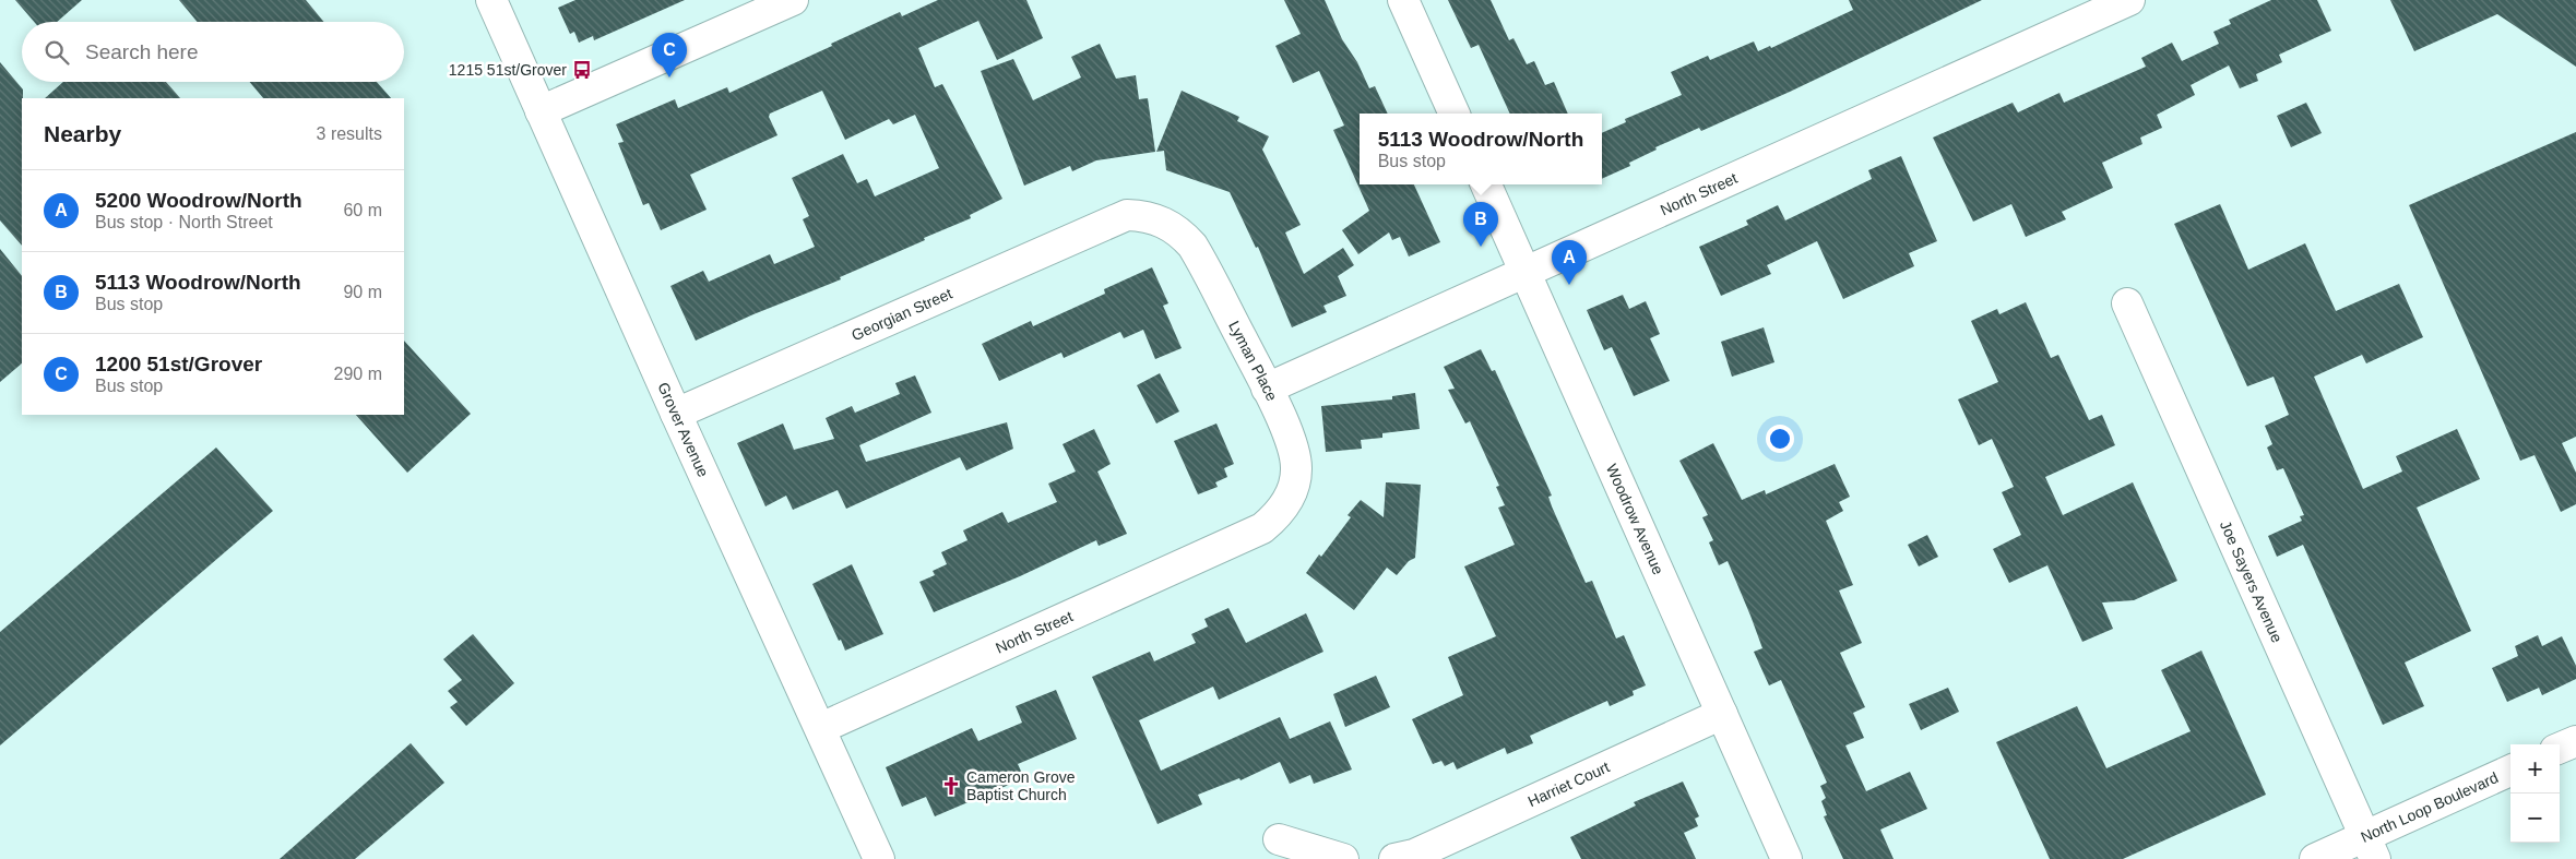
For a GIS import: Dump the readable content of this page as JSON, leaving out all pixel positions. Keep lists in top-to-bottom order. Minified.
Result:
{"streets":{"street":["North Street","Georgian Street","Lyman Place","Grover Avenue","Woodrow Avenue","Joe Sayers Avenue","Harriet Court","North Loop Boulevard"]},"crossings":[["North Street","Lyman Place"],["North Street","Grover Avenue"],["North Street","Woodrow Avenue"],["Georgian Street","Lyman Place"],["Georgian Street","Grover Avenue"],["Woodrow Avenue","Harriet Court"],["Joe Sayers Avenue","North Loop Boulevard"]],"places":{"bus stop":["1215 51st/Grover"],"church":["Cameron Grove Baptist Church"]},"page":{"search":"Search here","pins":["C","B","A"],"heading":["Nearby","3 results"],"popup":["5113 Woodrow/North","Bus stop"],"list":[{"mark":"A","name":"5200 Woodrow/North","note":"Bus stop · North Street","value":"60 m"},{"mark":"B","name":"5113 Woodrow/North","note":"Bus stop","value":"90 m"},{"mark":"C","name":"1200 51st/Grover","note":"Bus stop","value":"290 m"}],"map_buttons":["+","−"]}}
